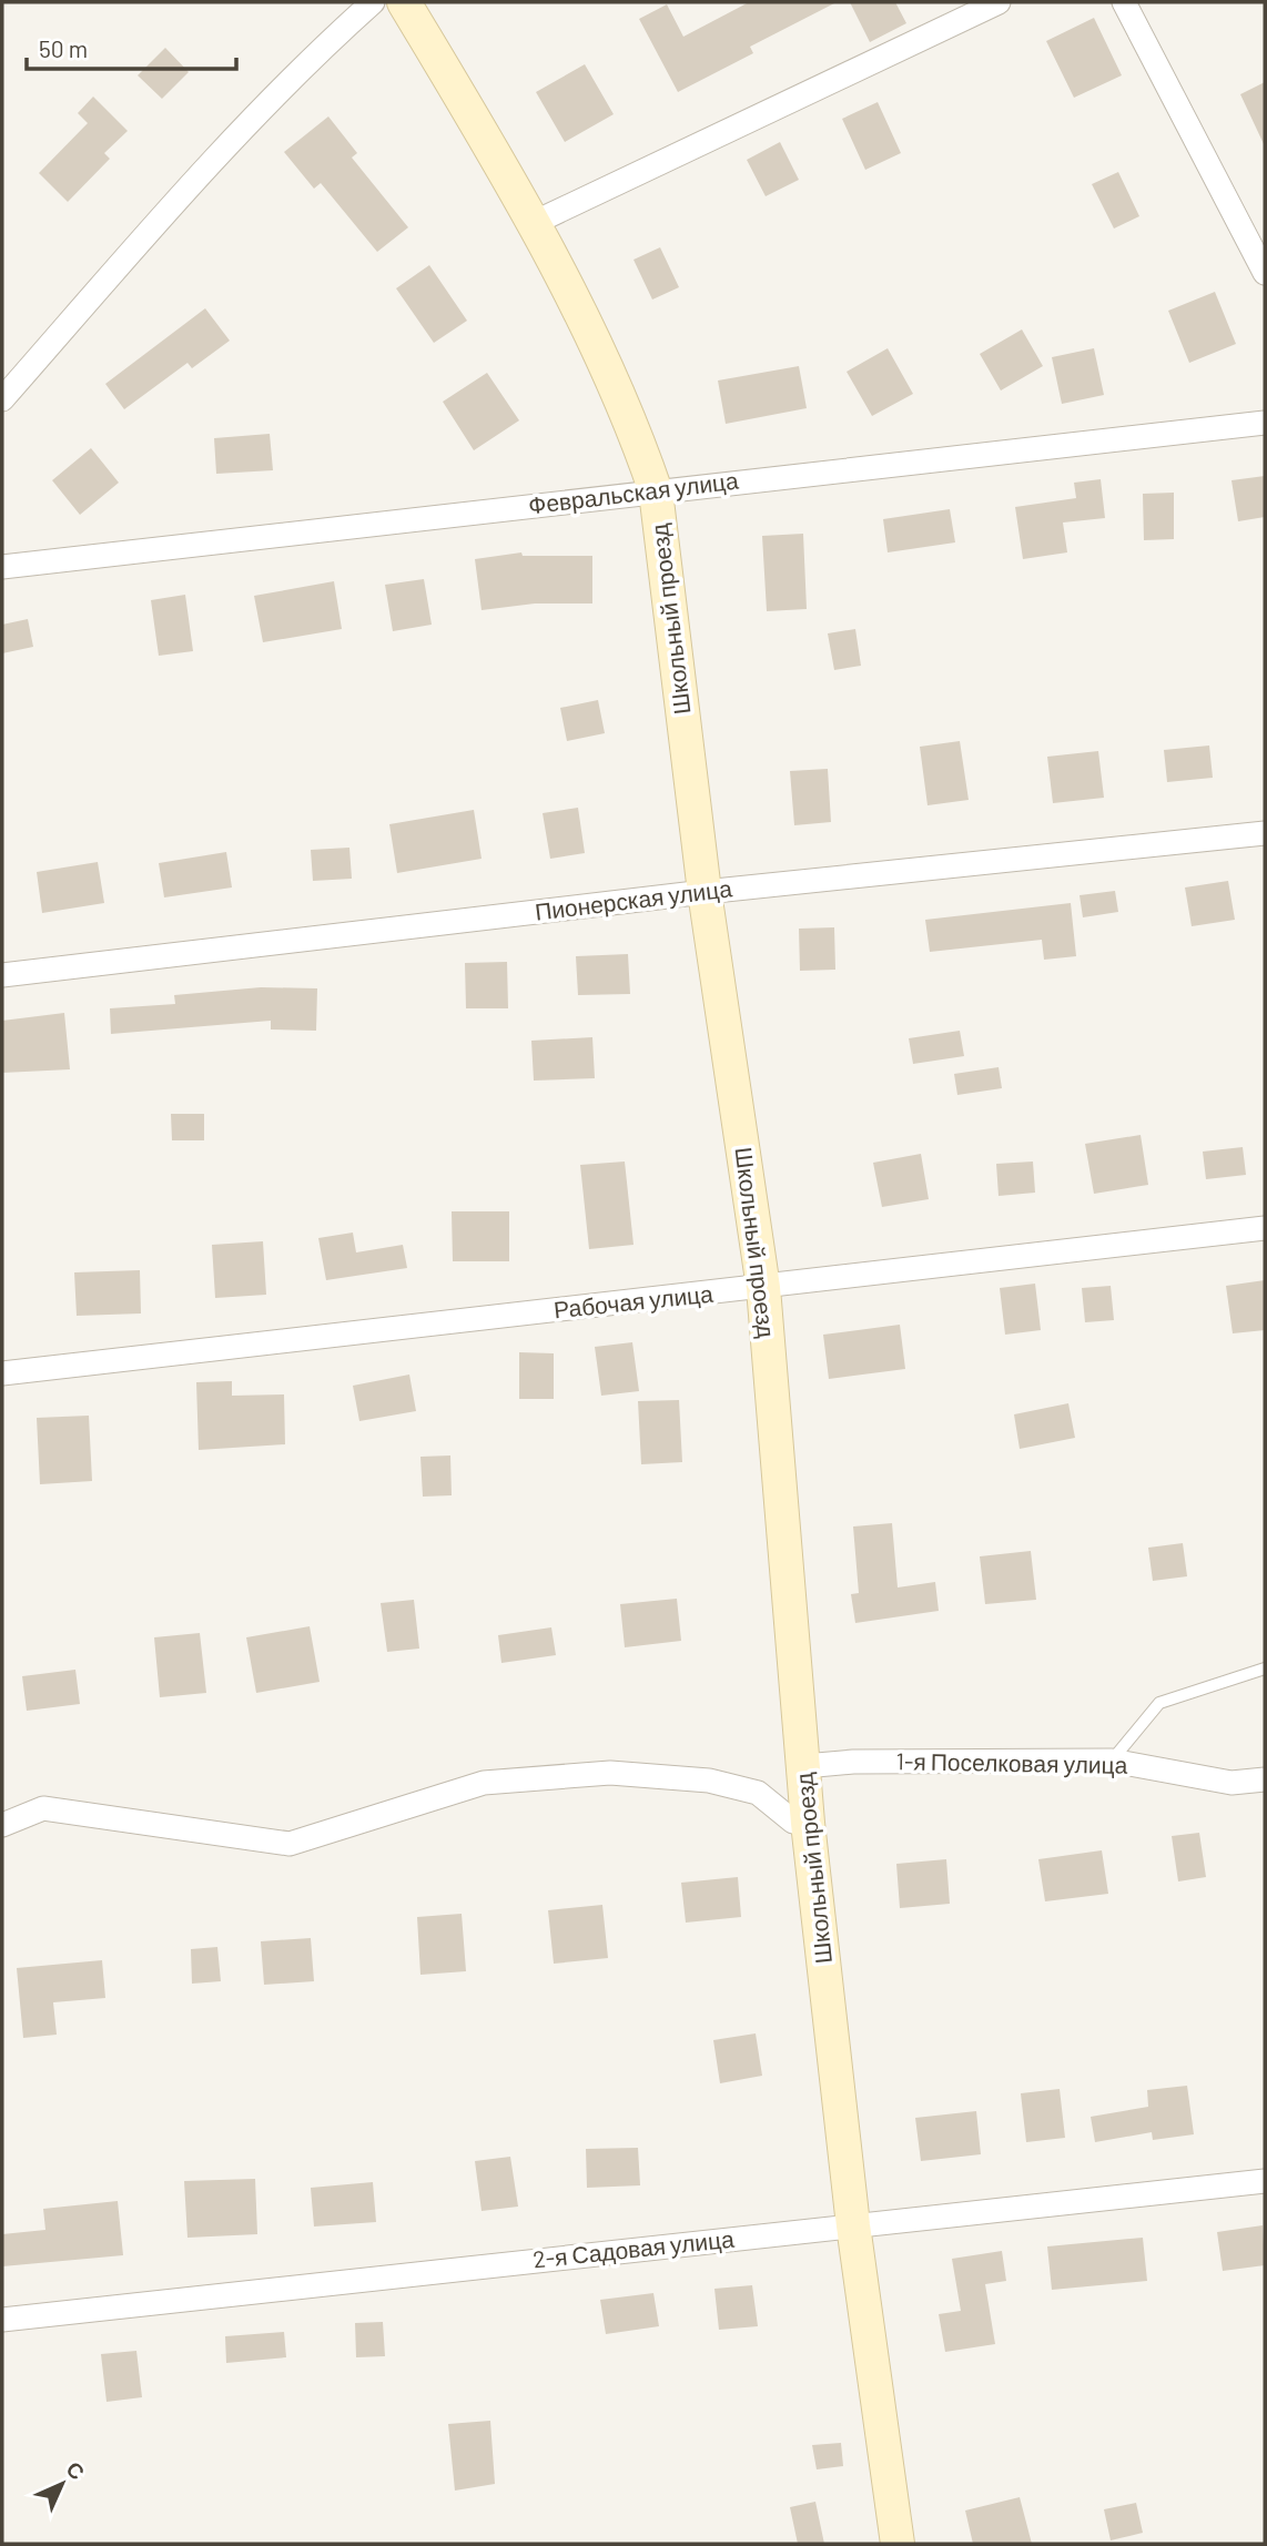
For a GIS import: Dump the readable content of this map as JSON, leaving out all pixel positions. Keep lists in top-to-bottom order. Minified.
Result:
{"streets":{"street":["Февральская улица","Школьный проезд","Пионерская улица","Рабочая улица","1-я Поселковая улица","2-я Садовая улица"]},"crossings":[["Февральская улица","Школьный проезд"],["Школьный проезд","Пионерская улица"],["Школьный проезд","Рабочая улица"],["Школьный проезд","1-я Поселковая улица"],["Школьный проезд","2-я Садовая улица"]],"scale_bar":"50 m","north":"top right"}
